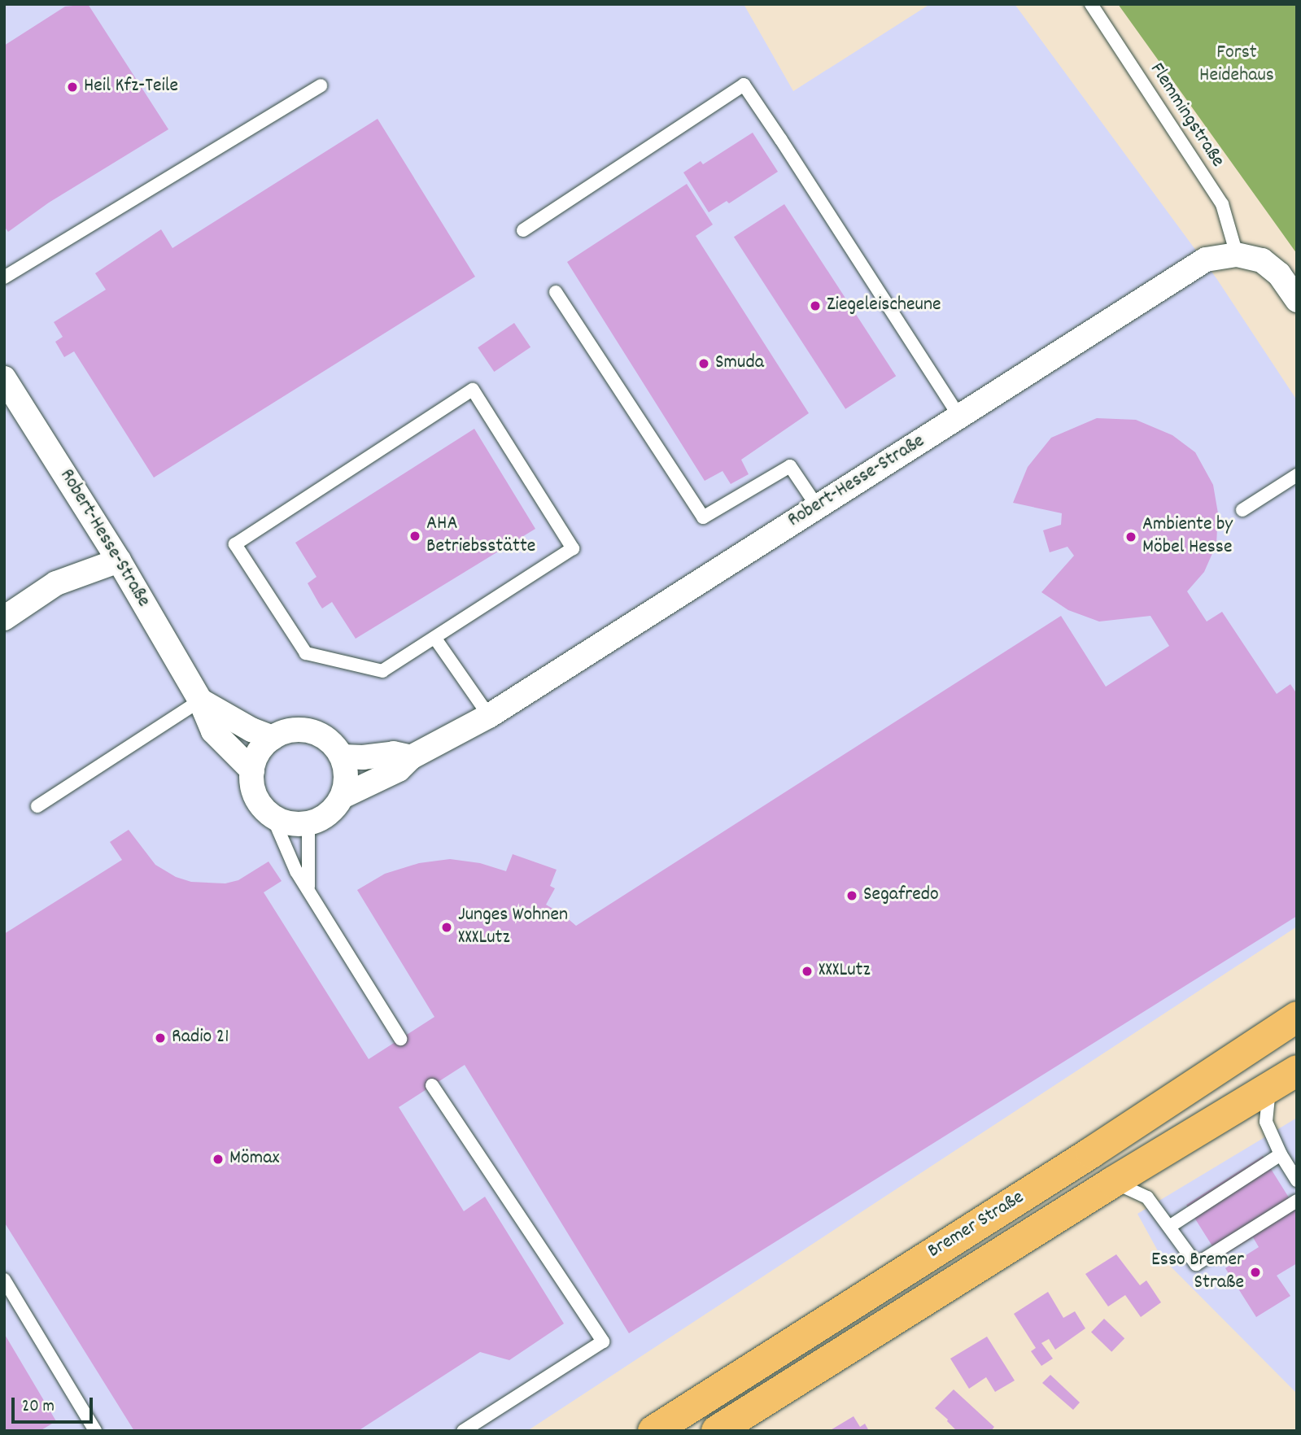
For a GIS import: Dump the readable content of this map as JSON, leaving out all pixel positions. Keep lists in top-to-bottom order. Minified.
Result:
{"streets":{"main road":["Bremer Straße"],"street":["Robert-Hesse-Straße"],"lane":["Flemmingstraße"]},"crossings":[["Flemmingstraße","Robert-Hesse-Straße"]],"parks":["Forst Heidehaus"],"places":["Heil Kfz-Teile","Ziegeleischeune","Smuda","AHA Betriebsstätte","Ambiente by Möbel Hesse","Segafredo","Junges Wohnen XXXLutz","XXXLutz","Radio 21","Mömax","Esso Bremer Straße"],"scale_bar":"20 m"}
